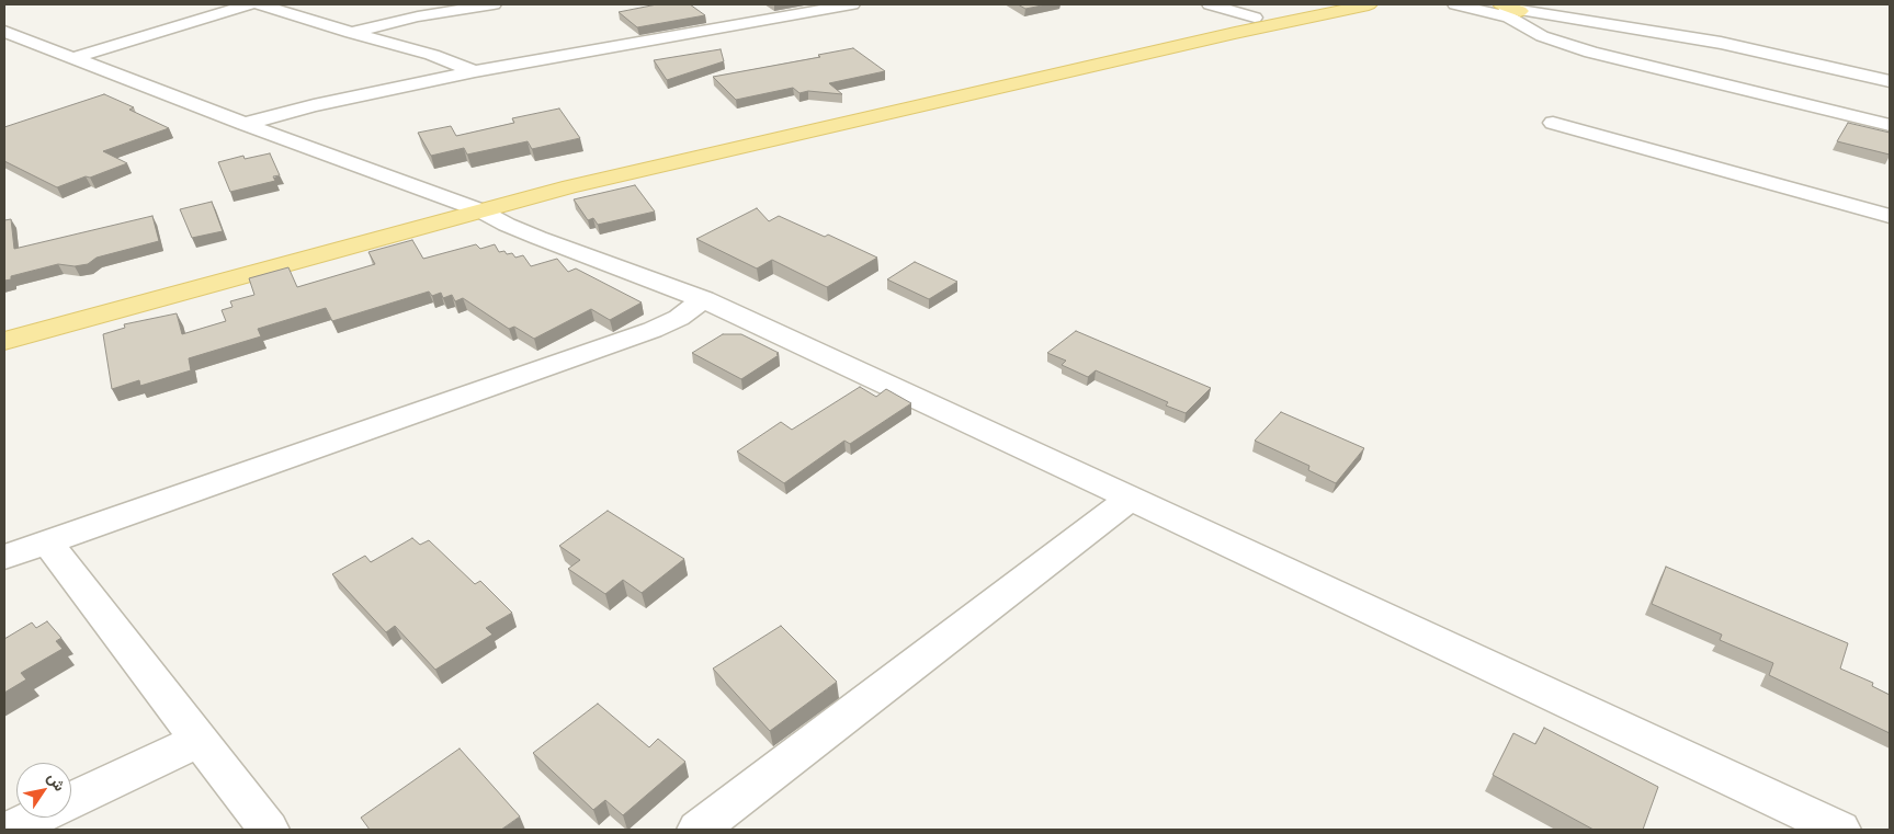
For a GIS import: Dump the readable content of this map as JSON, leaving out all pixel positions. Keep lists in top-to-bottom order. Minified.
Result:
{"north":"top right"}
